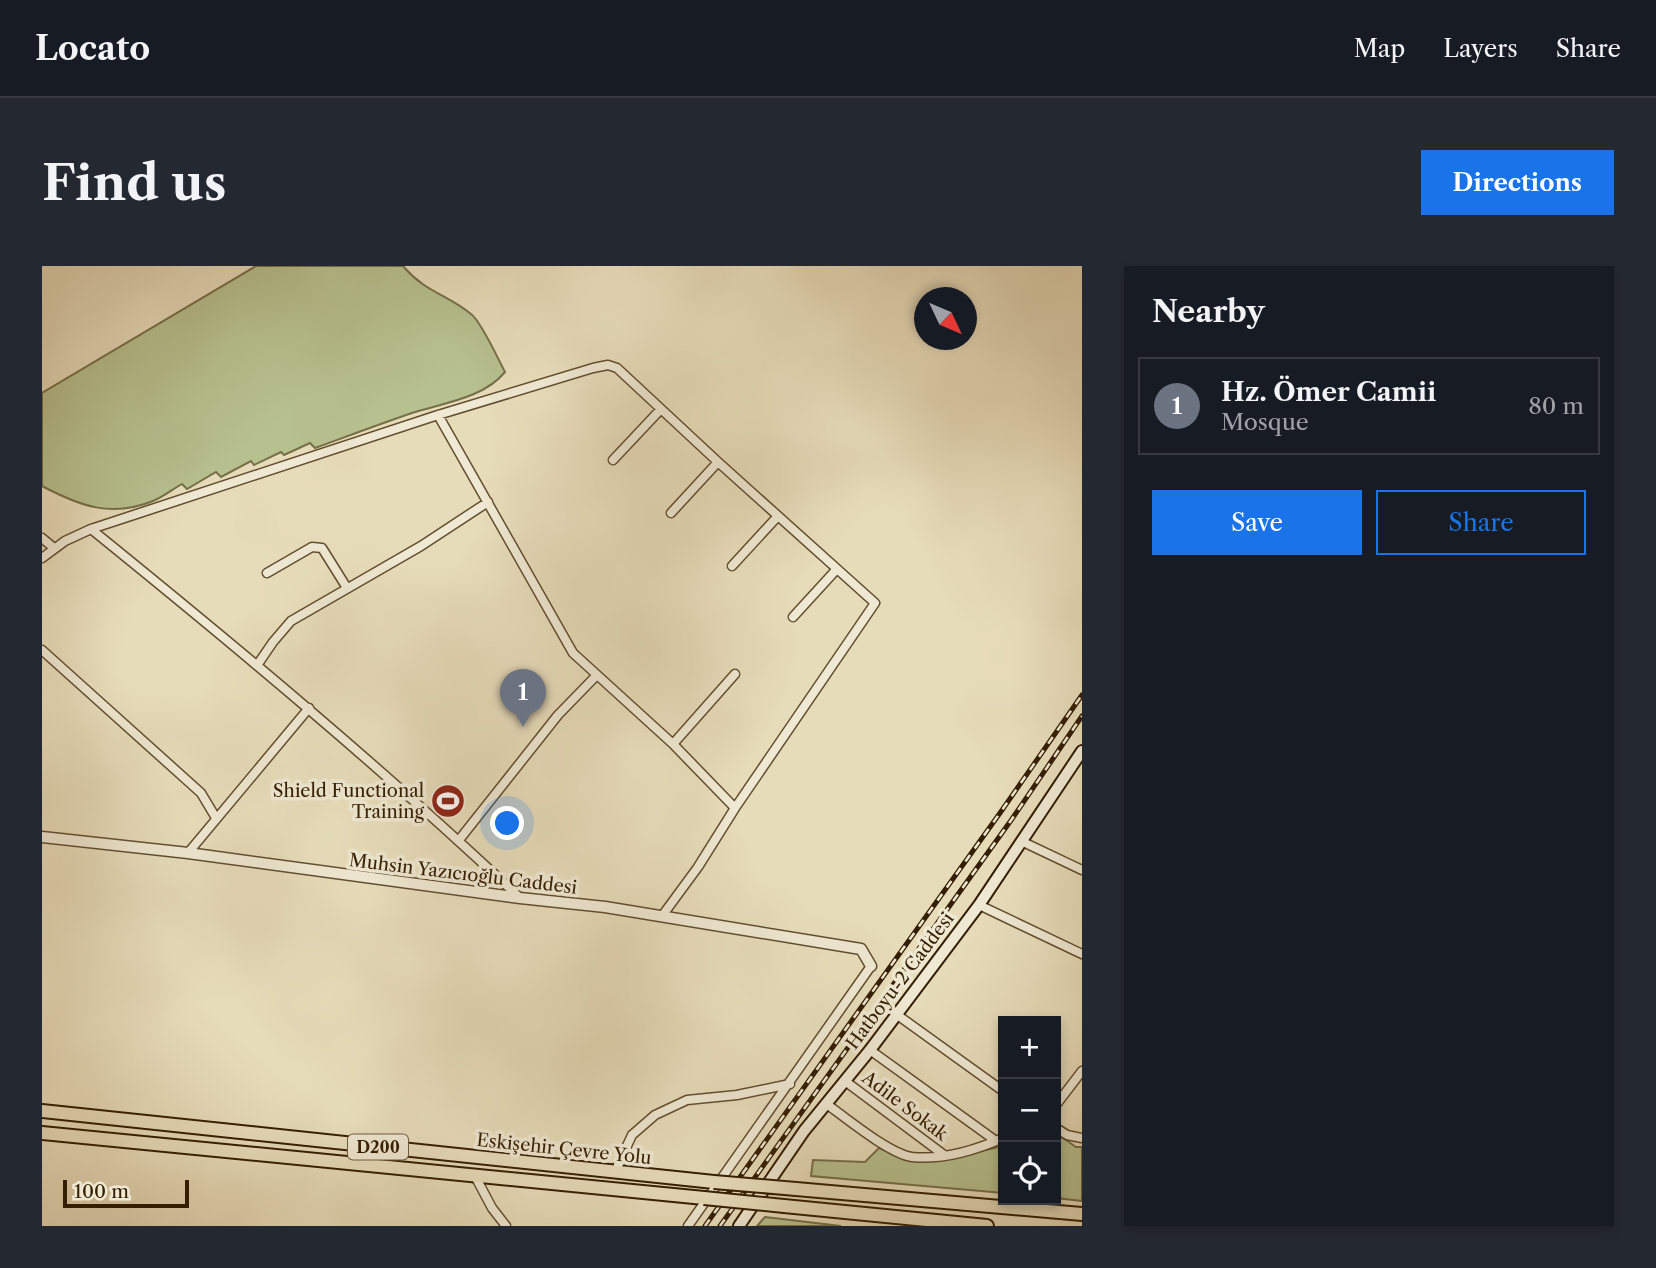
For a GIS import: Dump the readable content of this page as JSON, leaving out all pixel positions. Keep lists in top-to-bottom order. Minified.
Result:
{"streets":{"highway":["D200","Eskişehir Çevre Yolu"],"main road":["Hatboyu-2 Caddesi"],"street":["Muhsin Yazıcıoğlu Caddesi","Adile Sokak"]},"crossings":[["Hatboyu-2 Caddesi","Adile Sokak"]],"places":{"sports":["Shield Functional Training"]},"scale_bar":"100 m","north":"bottom right","page":{"header":"Locato","nav":["Map","Layers","Share"],"buttons":["Directions",["Save","Share"]],"title":"Find us","heading":"Nearby","list":[{"mark":"1","name":"Hz. Ömer Camii","note":"Mosque","value":"80 m"}],"pins":"1","map_buttons":["+","−"],"scale":"100 m"}}
